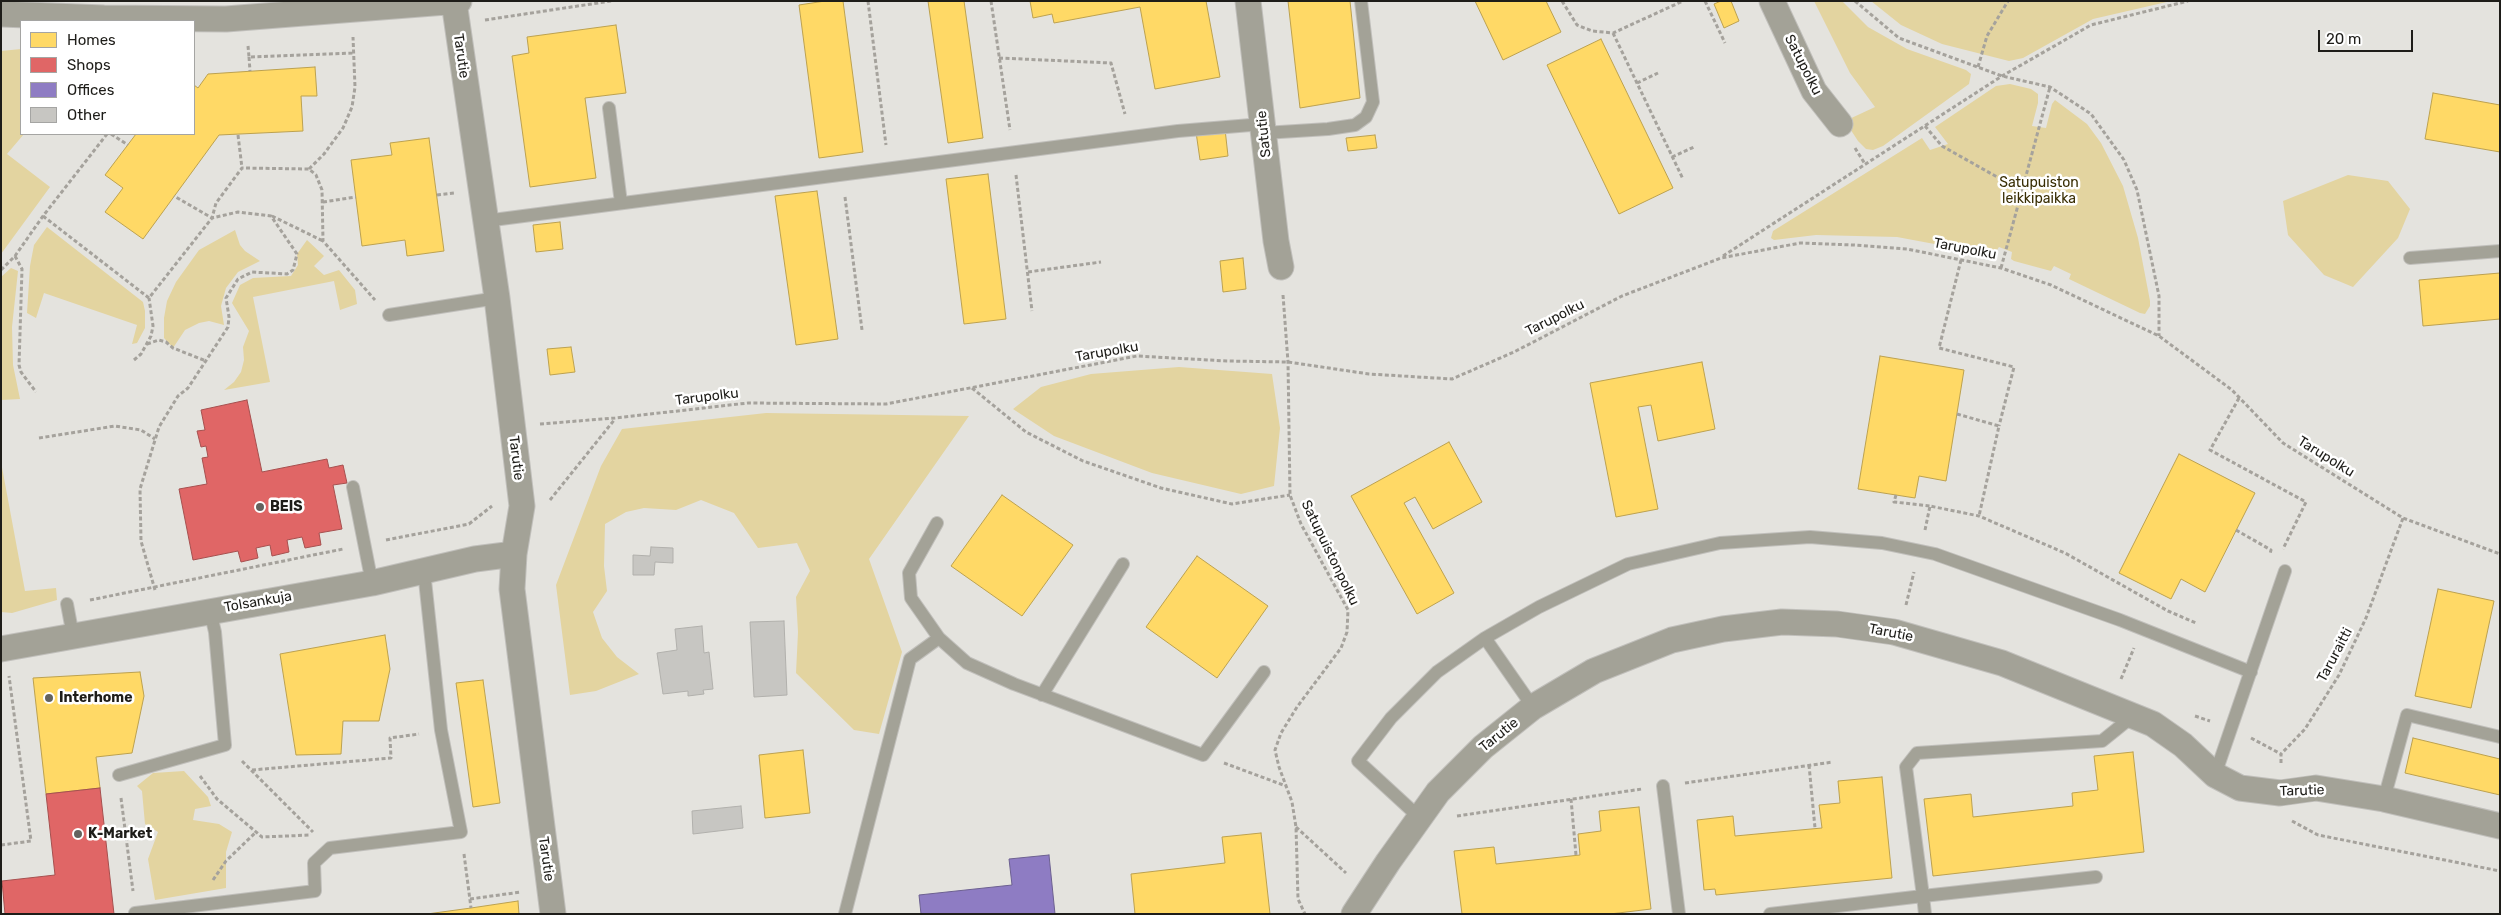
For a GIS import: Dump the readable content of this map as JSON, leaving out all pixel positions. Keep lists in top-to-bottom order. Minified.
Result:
{"streets":{"street":["Tarutie","Satupolku","Satutie","Tolsankuja"],"path":["Tarupolku","Satupuistonpolku","Taruraitti"]},"crossings":[["Tarutie","Tolsankuja"],["Satutie","Satupuistonpolku"],["Tarupolku","Satupuistonpolku"],["Tarupolku","Taruraitti"]],"parks":["Satupuiston leikkipaikka"],"places":["BEIS","Interhome","K-Market"],"legend":["Homes","Shops","Offices","Other"],"scale_bar":"20 m"}
